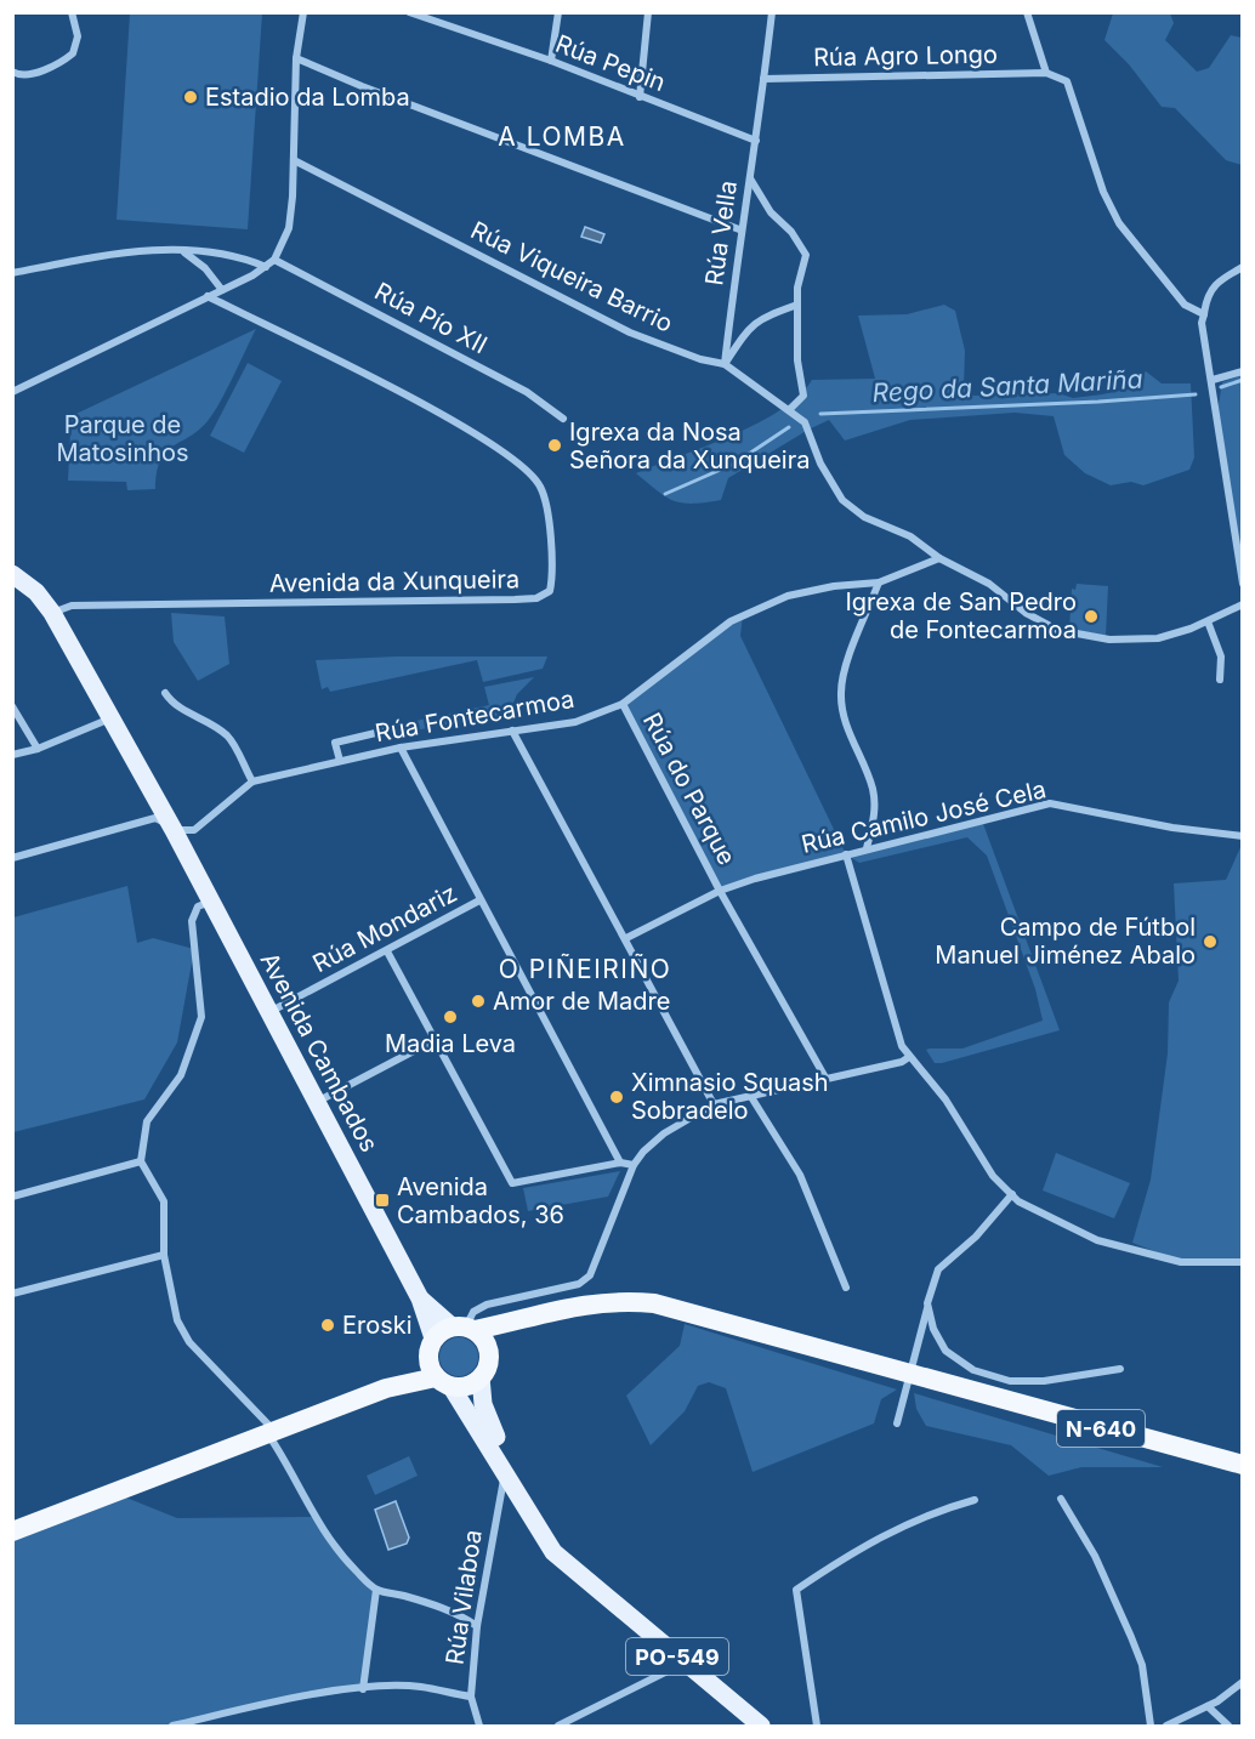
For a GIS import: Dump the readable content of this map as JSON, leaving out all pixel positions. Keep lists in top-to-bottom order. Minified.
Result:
{"streets":{"highway":["N-640"],"main road":["Avenida Cambados","PO-549"],"street":["Rúa Agro Longo","Rúa Pepin","Rúa Vella","Rúa Viqueira Barrio","Rúa Pío XII","Avenida da Xunqueira","Rúa Fontecarmoa","Rúa do Parque","Rúa Camilo José Cela","Rúa Mondariz","Rúa Vilaboa"]},"crossings":[["Rúa Agro Longo","Rúa Vella"],["Rúa Pepin","Rúa Vella"],["Rúa Vella","Rúa Viqueira Barrio"],["Rúa Viqueira Barrio","Rúa Fontecarmoa"],["Avenida da Xunqueira","Avenida Cambados"],["Rúa Fontecarmoa","Rúa do Parque"],["Rúa Fontecarmoa","Avenida Cambados"],["Rúa do Parque","Rúa Camilo José Cela"],["Rúa Mondariz","Avenida Cambados"],["Avenida Cambados","N-640"],["Avenida Cambados","PO-549"],["N-640","PO-549"],["Rúa Vilaboa","PO-549"]],"districts":["A LOMBA","O PIÑEIRIÑO"],"water":["Rego da Santa Mariña"],"parks":["Parque de Matosinhos"],"places":{"other":["Estadio da Lomba","Igrexa da Nosa Señora da Xunqueira","Igrexa de San Pedro de Fontecarmoa","Campo de Fútbol Manuel Jiménez Abalo","Amor de Madre","Madia Leva","Ximnasio Squash Sobradelo","Eroski"],"transit":["Avenida Cambados, 36"]}}
